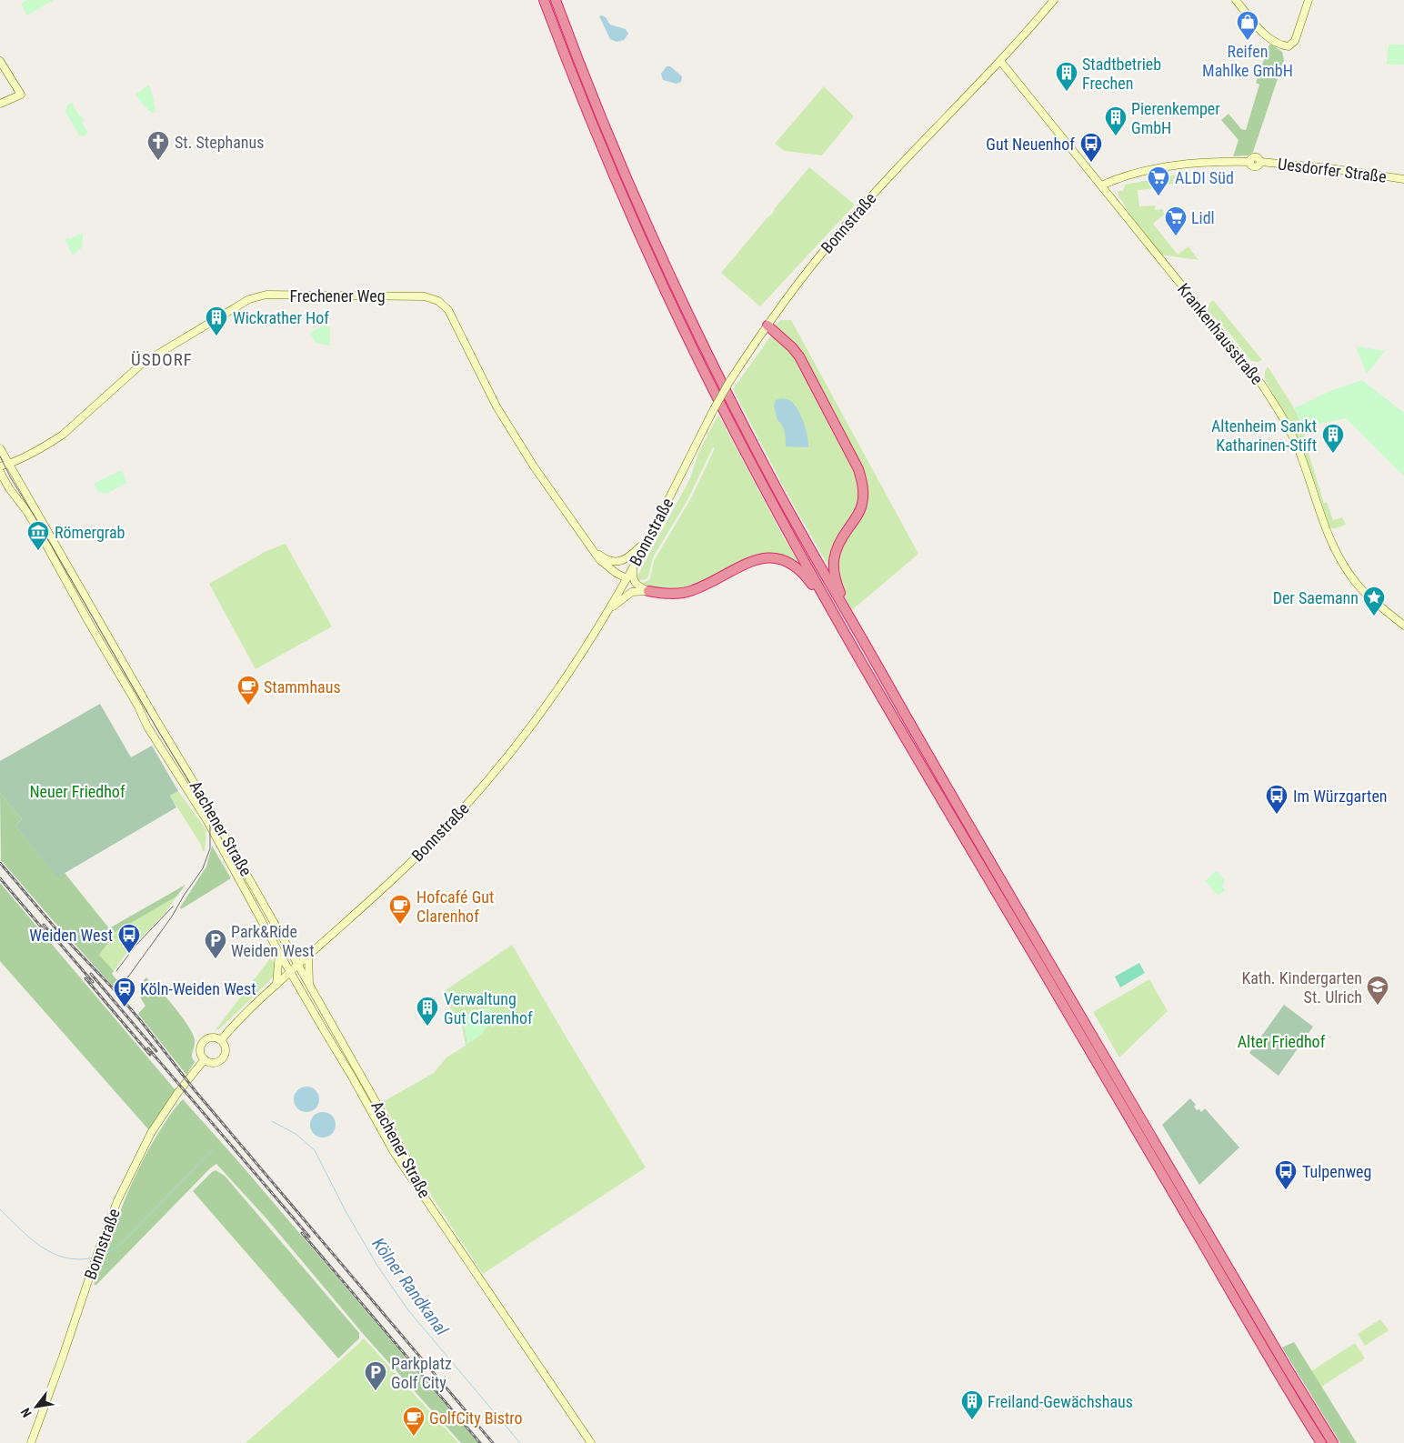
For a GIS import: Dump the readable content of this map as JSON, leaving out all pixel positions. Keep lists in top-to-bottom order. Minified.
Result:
{"streets":{"main road":["Uesdorfer Straße","Bonnstraße","Frechener Weg","Krankenhausstraße","Aachener Straße"]},"crossings":[["Uesdorfer Straße","Krankenhausstraße"],["Bonnstraße","Frechener Weg"],["Bonnstraße","Krankenhausstraße"],["Bonnstraße","Aachener Straße"],["Frechener Weg","Aachener Straße"]],"districts":["ÜSDORF"],"water":["Kölner Randkanal"],"parks":["Neuer Friedhof","Alter Friedhof"],"places":{"shop":["Reifen Mahlke GmbH"],"building":["Stadtbetrieb Frechen","Pierenkemper GmbH","Wickrather Hof","Altenheim Sankt Katharinen-Stift","Verwaltung Gut Clarenhof","Freiland-Gewächshaus"],"church":["St. Stephanus"],"bus stop":["Gut Neuenhof","Im Würzgarten","Weiden West","Tulpenweg"],"supermarket":["ALDI Süd","Lidl"],"museum":["Römergrab"],"place":["Der Saemann"],"cafe":["Stammhaus","Hofcafé Gut Clarenhof","GolfCity Bistro"],"parking":["Park&Ride Weiden West","Parkplatz Golf City"],"school or university":["Kath. Kindergarten St. Ulrich"],"station":["Köln-Weiden West"]},"north":"bottom left"}
